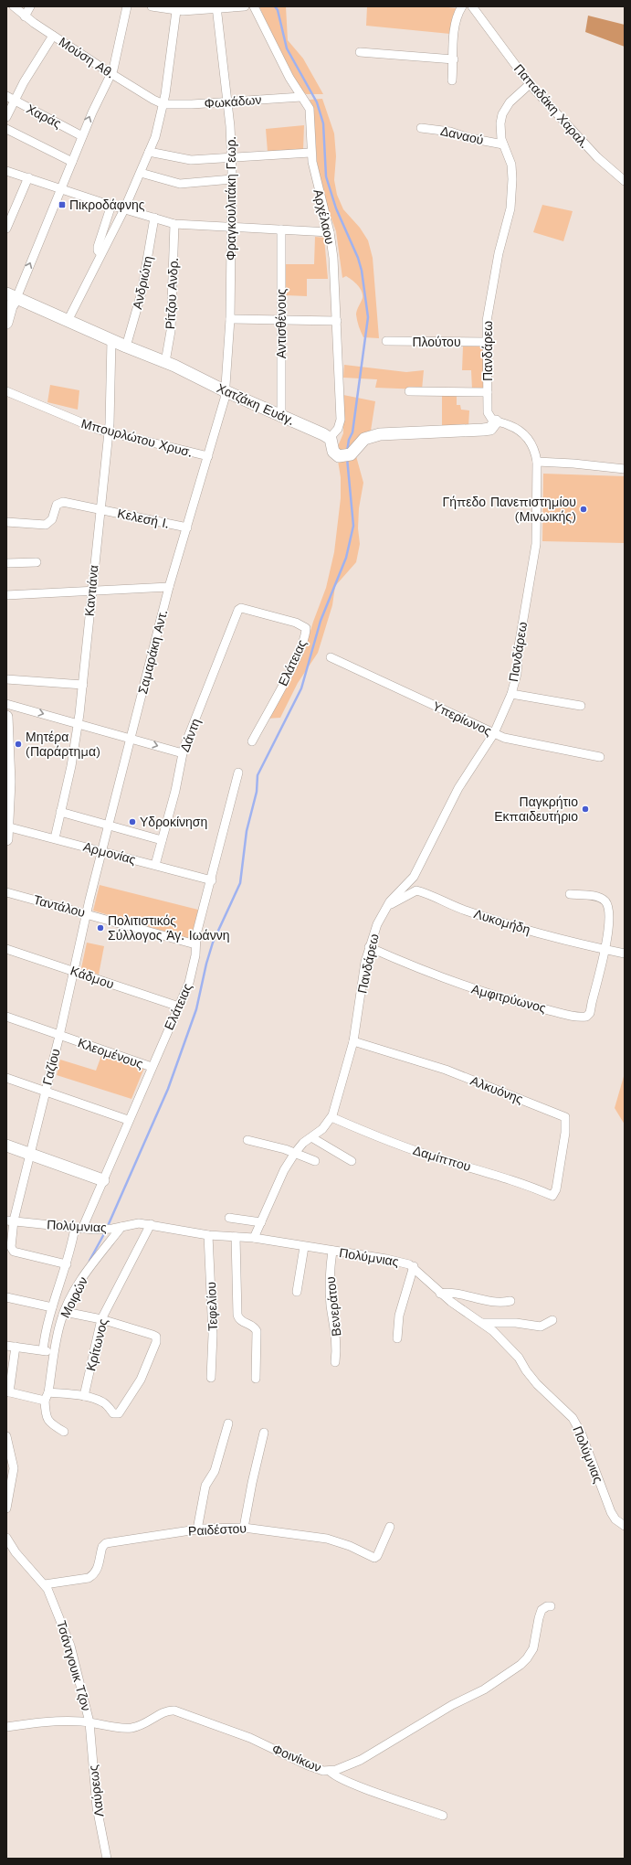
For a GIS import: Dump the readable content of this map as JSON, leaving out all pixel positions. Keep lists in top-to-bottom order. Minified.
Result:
{"streets":{"street":["Μούση Αθ.","Φωκάδων","Παπαδάκη Χαραλ.","Χαράς","Δαναού","Φραγκουλιτάκη Γεωρ.","Αρχέλαου","Ανδριώτη","Ρίτζου Ανδρ.","Αντισθένους","Πλούτου","Πανδάρεω","Χατζάκη Ευάγ.","Μπουρλώτου Χρυσ.","Κελεσή Ι.","Καντιάνα","Σαμαράκη Αντ.","Ελάτειας","Υπερίωνος","Δάντη","Αρμονίας","Ταντάλου","Λυκομήδη","Κάδμου","Αμφιτρύωνος","Κλεομένους","Γαζίου","Αλκυόνης","Δαμίππου","Πολύμνιας","Μοιρών","Τεφελίου","Βενεράτου","Κρίτωνος","Ραιδέστου","Τσάντγουικ Τζον","Φοινίκων","Λαύρεως"]},"crossings":[["Μούση Αθ.","Φωκάδων"],["Φωκάδων","Φραγκουλιτάκη Γεωρ."],["Φωκάδων","Αρχέλαου"],["Παπαδάκη Χαραλ.","Πανδάρεω"],["Δαναού","Πανδάρεω"],["Φραγκουλιτάκη Γεωρ.","Χατζάκη Ευάγ."],["Φραγκουλιτάκη Γεωρ.","Σαμαράκη Αντ."],["Αρχέλαου","Χατζάκη Ευάγ."],["Ανδριώτη","Χατζάκη Ευάγ."],["Ρίτζου Ανδρ.","Χατζάκη Ευάγ."],["Αντισθένους","Χατζάκη Ευάγ."],["Πλούτου","Πανδάρεω"],["Πανδάρεω","Υπερίωνος"],["Πανδάρεω","Λυκομήδη"],["Πανδάρεω","Αμφιτρύωνος"],["Πανδάρεω","Αλκυόνης"],["Πανδάρεω","Δαμίππου"],["Πανδάρεω","Πολύμνιας"],["Χατζάκη Ευάγ.","Καντιάνα"],["Χατζάκη Ευάγ.","Σαμαράκη Αντ."],["Μπουρλώτου Χρυσ.","Καντιάνα"],["Μπουρλώτου Χρυσ.","Σαμαράκη Αντ."],["Κελεσή Ι.","Καντιάνα"],["Κελεσή Ι.","Σαμαράκη Αντ."],["Καντιάνα","Αρμονίας"],["Σαμαράκη Αντ.","Αρμονίας"],["Σαμαράκη Αντ.","Ταντάλου"],["Σαμαράκη Αντ.","Γαζίου"],["Ελάτειας","Δάντη"],["Ελάτειας","Αρμονίας"],["Ελάτειας","Ταντάλου"],["Ελάτειας","Κάδμου"],["Ελάτειας","Κλεομένους"],["Ελάτειας","Γαζίου"],["Ελάτειας","Πολύμνιας"],["Δάντη","Αρμονίας"],["Ταντάλου","Γαζίου"],["Λυκομήδη","Αμφιτρύωνος"],["Κάδμου","Γαζίου"],["Κλεομένους","Γαζίου"],["Γαζίου","Πολύμνιας"],["Αλκυόνης","Δαμίππου"],["Πολύμνιας","Μοιρών"],["Πολύμνιας","Τεφελίου"],["Πολύμνιας","Βενεράτου"],["Πολύμνιας","Κρίτωνος"],["Ραιδέστου","Τσάντγουικ Τζον"],["Τσάντγουικ Τζον","Φοινίκων"],["Τσάντγουικ Τζον","Λαύρεως"],["Φοινίκων","Λαύρεως"]],"places":{"transit":["Πικροδάφνης"],"other":["Γήπεδο Πανεπιστημίου (Μινωικής)","Μητέρα (Παράρτημα)","Παγκρήτιο Εκπαιδευτήριο","Υδροκίνηση","Πολιτιστικός Σύλλογος Άγ. Ιωάννη"]}}
